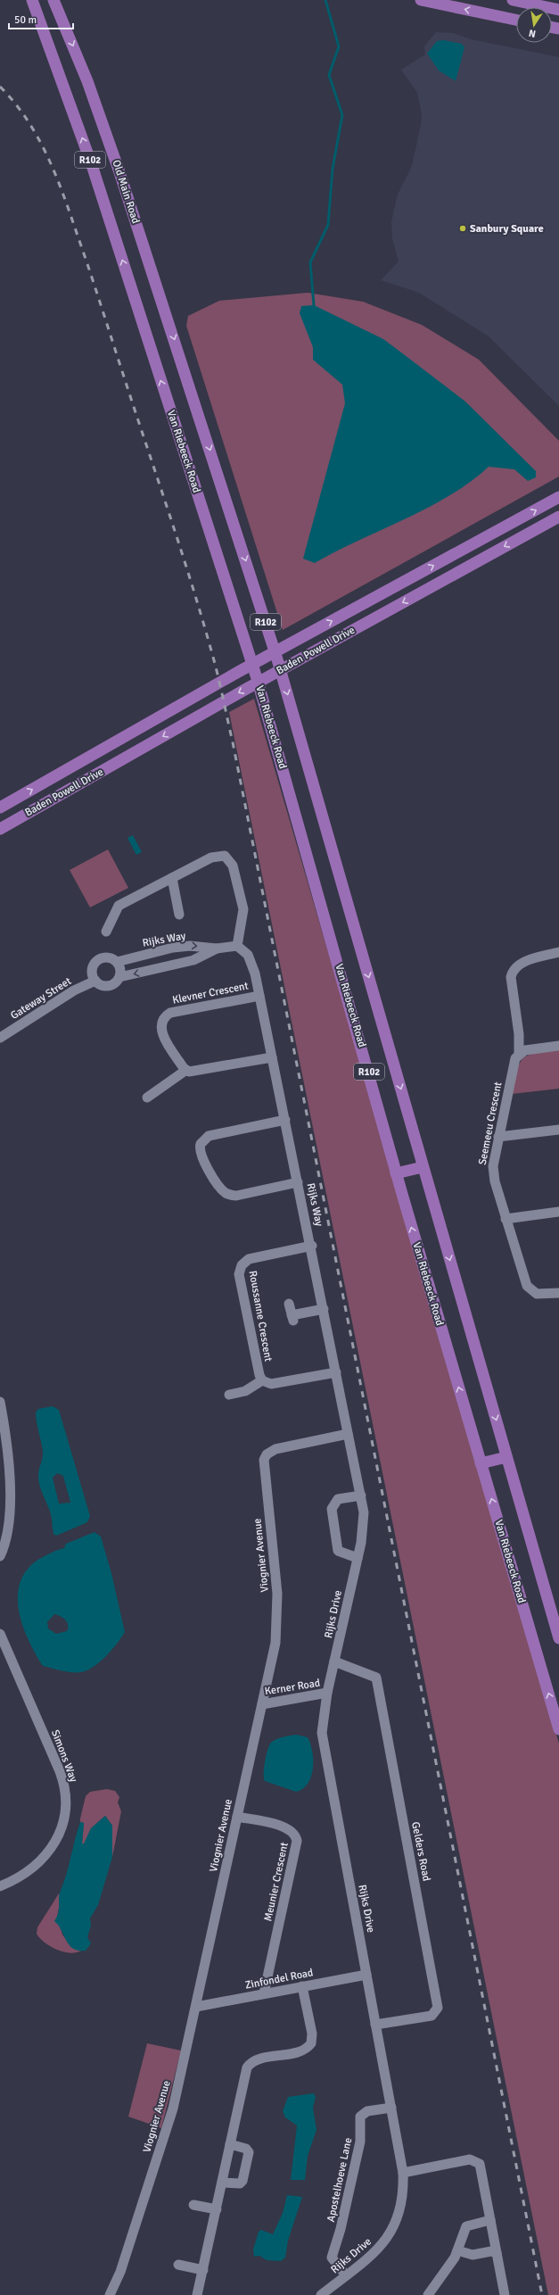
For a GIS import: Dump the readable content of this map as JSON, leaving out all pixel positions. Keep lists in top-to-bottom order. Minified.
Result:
{"streets":{"main road":["R102","Old Main Road","Van Riebeeck Road","Baden Powell Drive"],"street":["Rijks Way","Klevner Crescent","Gateway Street","Seemeeu Crescent","Roussanne Crescent","Viognier Avenue","Rijks Drive","Kerner Road","Simons Way","Gelders Road","Meunier Crescent","Zinfondel Road","Apostelhoeve Lane"]},"crossings":[["R102","Old Main Road"],["Rijks Way","Klevner Crescent"],["Rijks Way","Gateway Street"],["Rijks Way","Roussanne Crescent"],["Rijks Way","Viognier Avenue"],["Rijks Way","Rijks Drive"],["Viognier Avenue","Kerner Road"],["Viognier Avenue","Meunier Crescent"],["Viognier Avenue","Zinfondel Road"],["Rijks Drive","Kerner Road"],["Rijks Drive","Gelders Road"],["Rijks Drive","Zinfondel Road"],["Rijks Drive","Apostelhoeve Lane"],["Meunier Crescent","Zinfondel Road"]],"one_way":["Old Main Road","Van Riebeeck Road"],"places":["Sanbury Square"],"scale_bar":"50 m","north":"bottom"}
